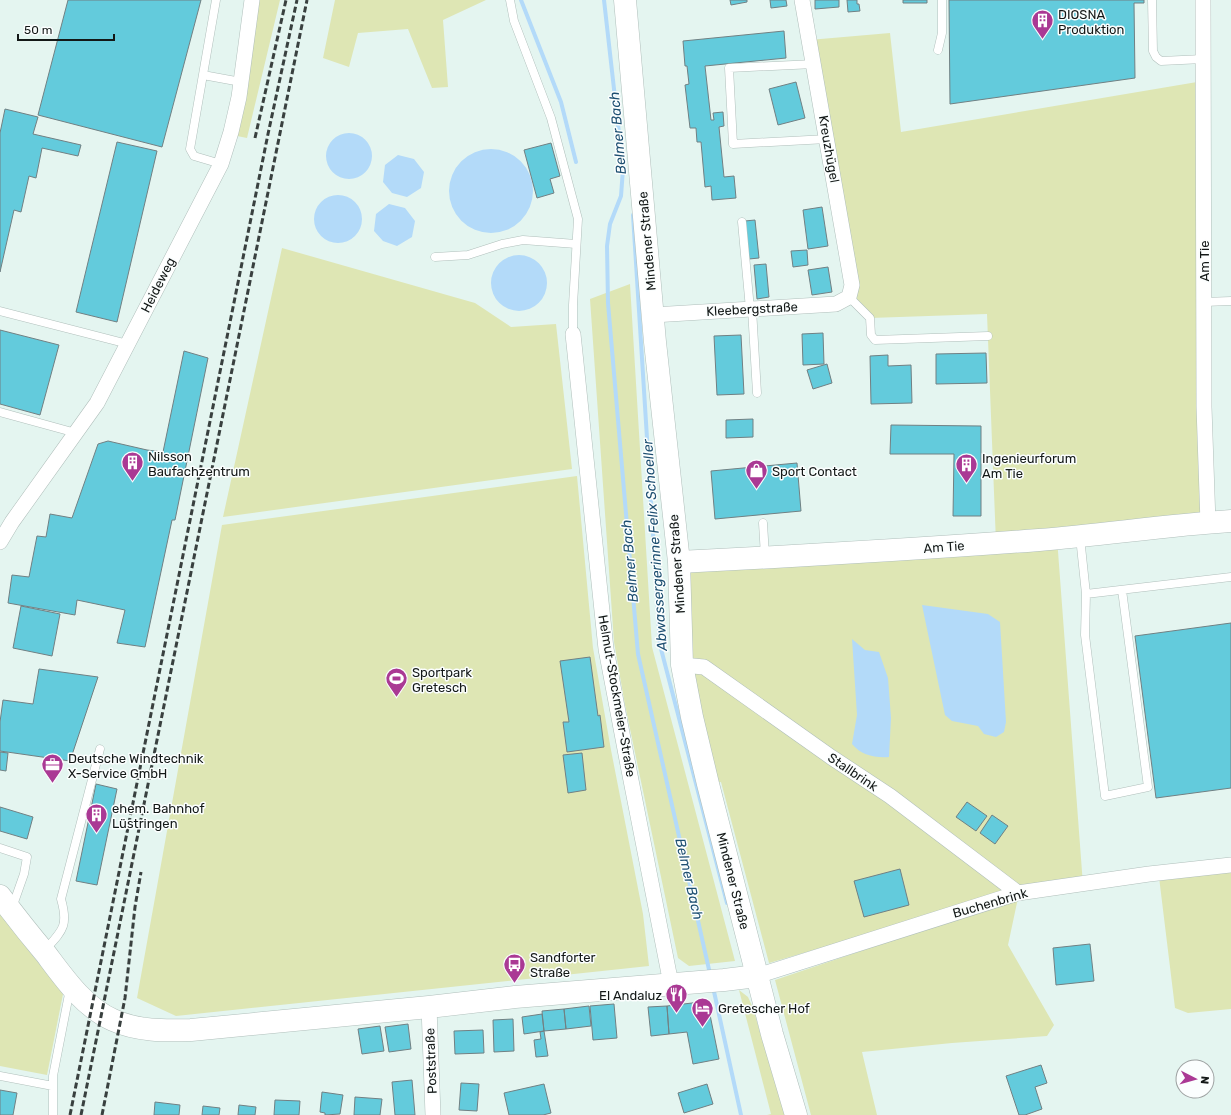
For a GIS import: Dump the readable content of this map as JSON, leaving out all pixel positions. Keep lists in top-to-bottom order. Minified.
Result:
{"streets":{"street":["Kreuzhügel","Mindener Straße","Am Tie","Heideweg","Kleebergstraße","Helmut-Stockmeier-Straße","Stallbrink","Buchenbrink","Poststraße"]},"crossings":[["Kreuzhügel","Kleebergstraße"],["Mindener Straße","Am Tie"],["Mindener Straße","Kleebergstraße"],["Mindener Straße","Stallbrink"],["Mindener Straße","Buchenbrink"],["Stallbrink","Buchenbrink"]],"water":["Belmer Bach","Abwassergerinne Felix Schoeller"],"places":{"building":["DIOSNA Produktion","Nilsson Baufachzentrum","Ingenieurforum Am Tie","ehem. Bahnhof Lüstringen"],"shop":["Sport Contact"],"sports":["Sportpark Gretesch"],"office":["Deutsche Windtechnik X-Service GmbH"],"bus stop":["Sandforter Straße"],"restaurant":["El Andaluz"],"hotel":["Gretescher Hof"]},"scale_bar":"50 m","north":"right"}
